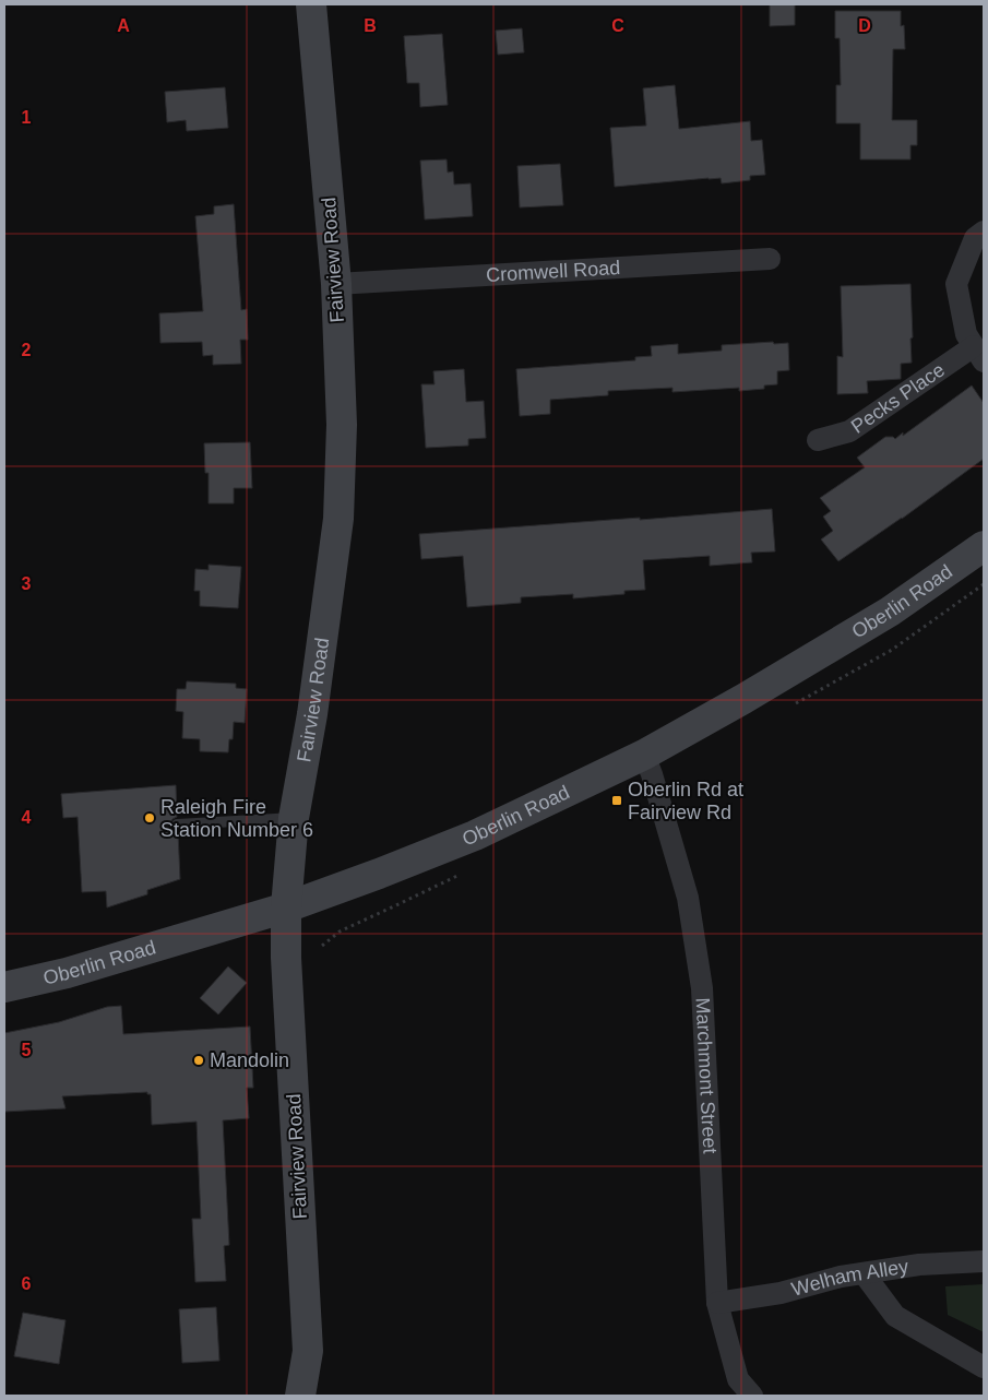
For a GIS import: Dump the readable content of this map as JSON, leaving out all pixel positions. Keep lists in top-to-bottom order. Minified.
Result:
{"streets":{"street":["Fairview Road","Cromwell Road","Pecks Place","Oberlin Road","Marchmont Street","Welham Alley"]},"crossings":[["Fairview Road","Cromwell Road"],["Fairview Road","Oberlin Road"],["Oberlin Road","Marchmont Street"],["Marchmont Street","Welham Alley"]],"places":{"transit":["Oberlin Rd at Fairview Rd"],"other":["Raleigh Fire Station Number 6","Mandolin"]},"grid":{"columns":["A","B","C","D"],"rows":["1","2","3","4","5","6"]}}
